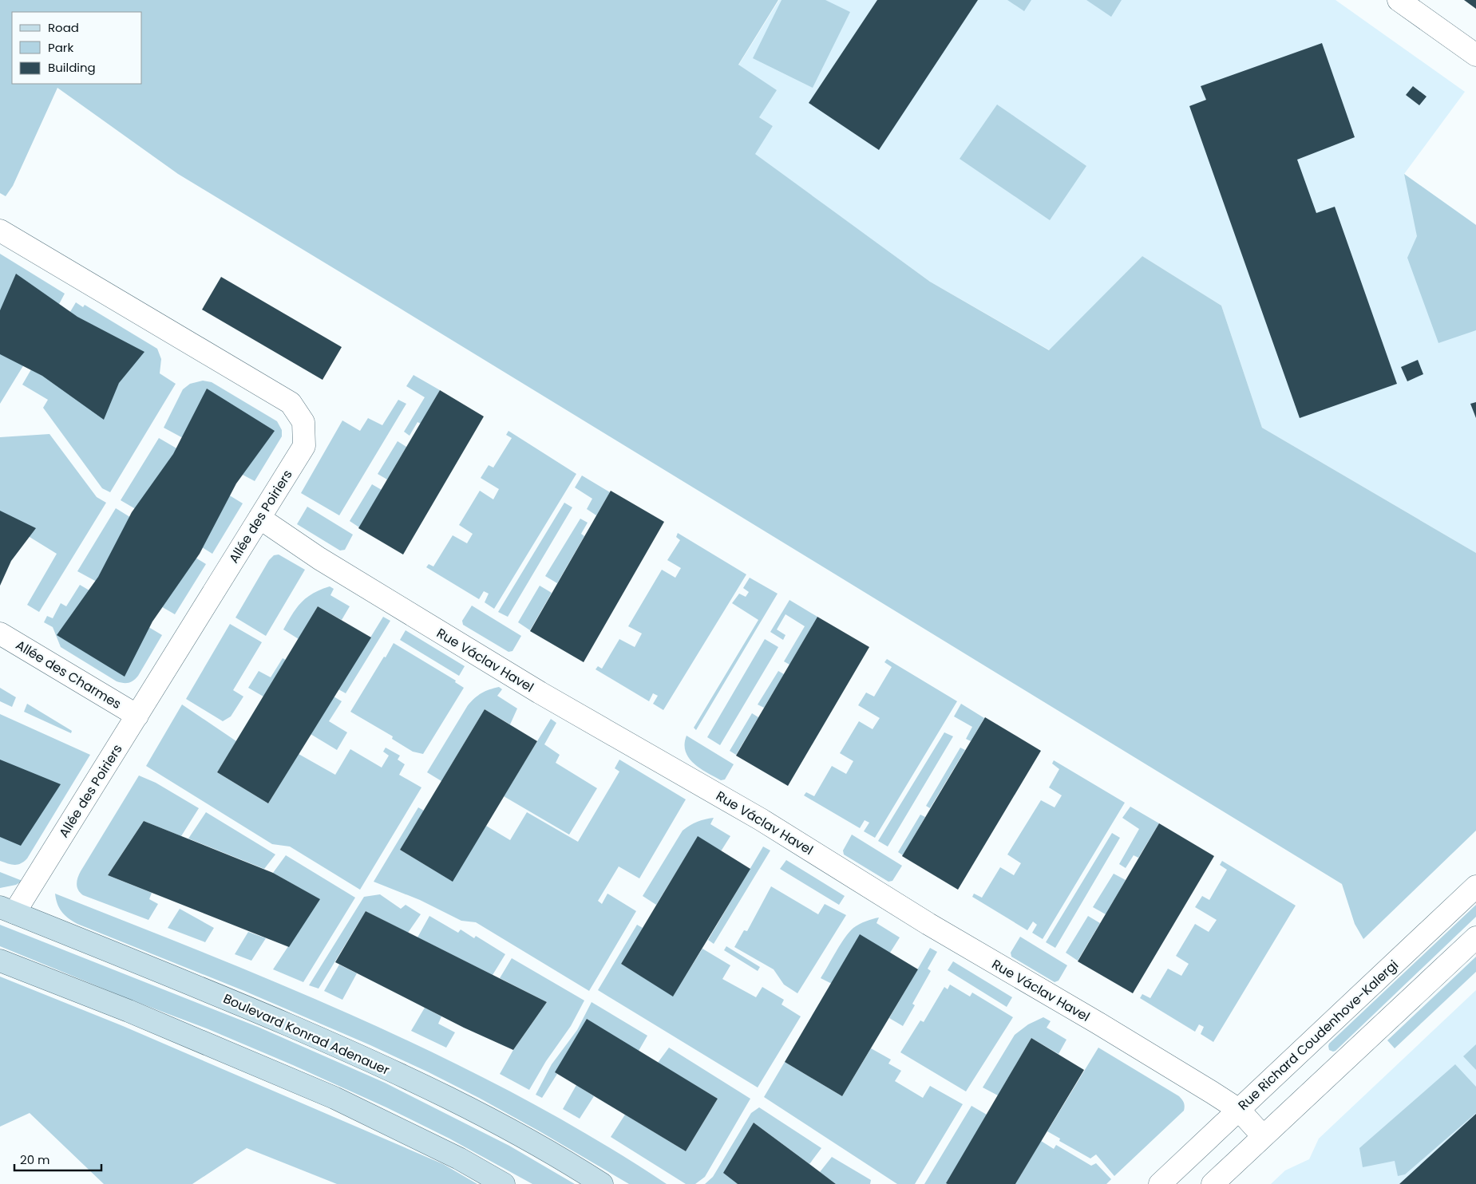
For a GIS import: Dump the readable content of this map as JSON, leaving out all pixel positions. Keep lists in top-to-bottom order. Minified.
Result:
{"streets":{"main road":["Boulevard Konrad Adenauer"],"street":["Allée des Poiriers","Rue Václav Havel","Allée des Charmes","Rue Richard Coudenhove-Kalergi"]},"crossings":[["Allée des Poiriers","Rue Václav Havel"],["Allée des Poiriers","Allée des Charmes"],["Allée des Poiriers","Boulevard Konrad Adenauer"],["Rue Václav Havel","Rue Richard Coudenhove-Kalergi"]],"legend":["Road","Park","Building"],"scale_bar":"20 m"}
